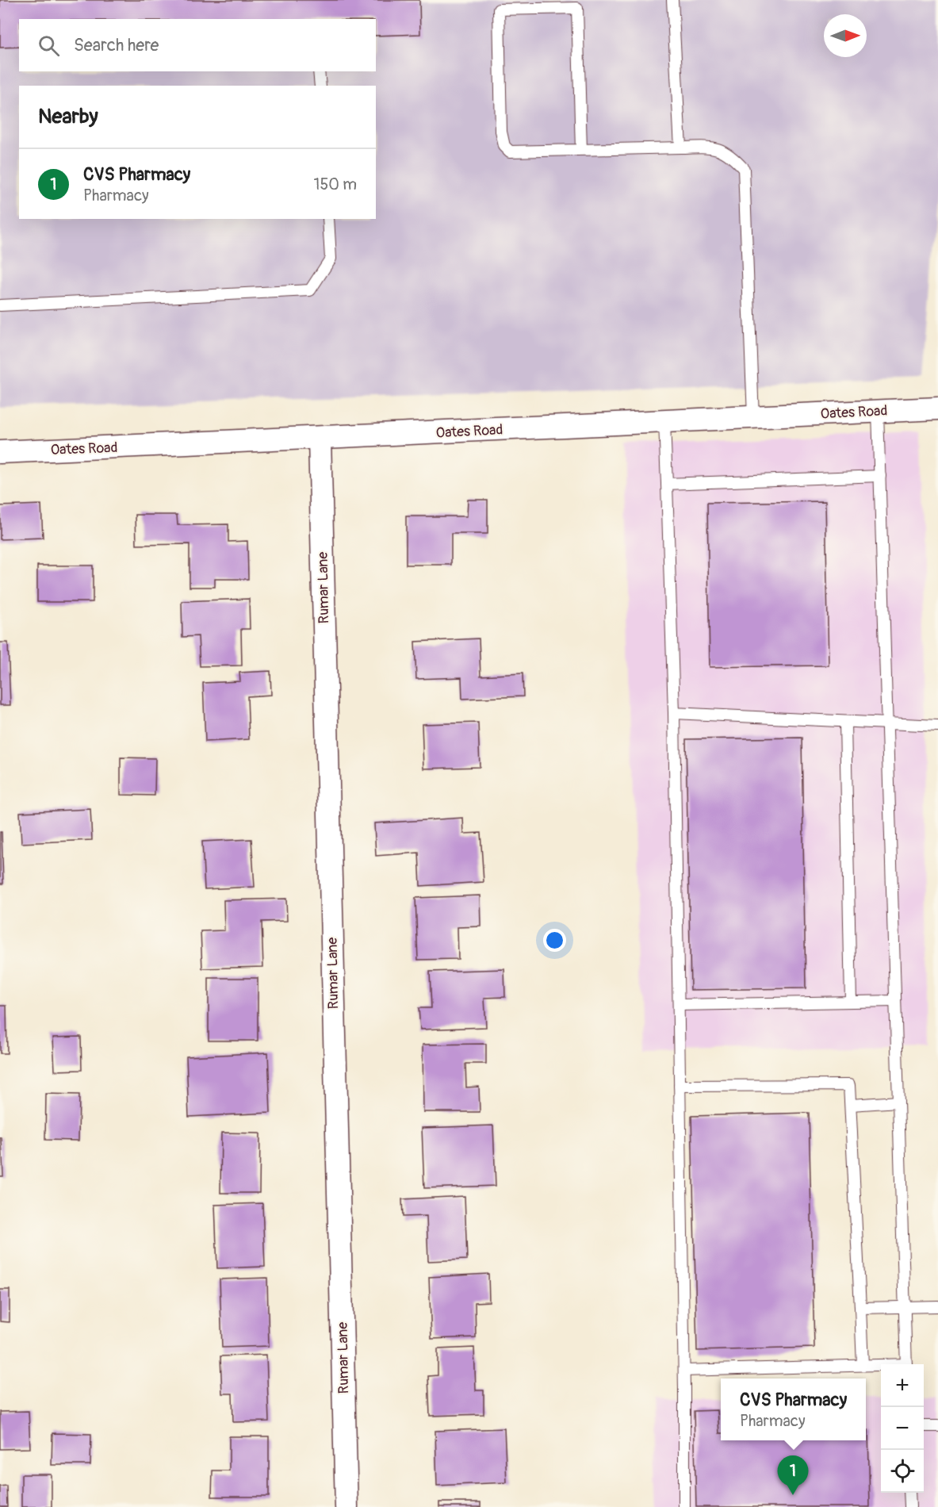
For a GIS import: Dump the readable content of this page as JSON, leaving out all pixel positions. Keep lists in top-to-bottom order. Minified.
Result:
{"streets":{"street":["Oates Road","Rumar Lane"]},"crossings":[["Oates Road","Rumar Lane"]],"north":"right","page":{"search":"Search here","heading":"Nearby","list":[{"mark":"1","name":"CVS Pharmacy","note":"Pharmacy","value":"150 m"}],"map_buttons":["+","−"],"popup":["CVS Pharmacy","Pharmacy"],"pins":"1"}}
